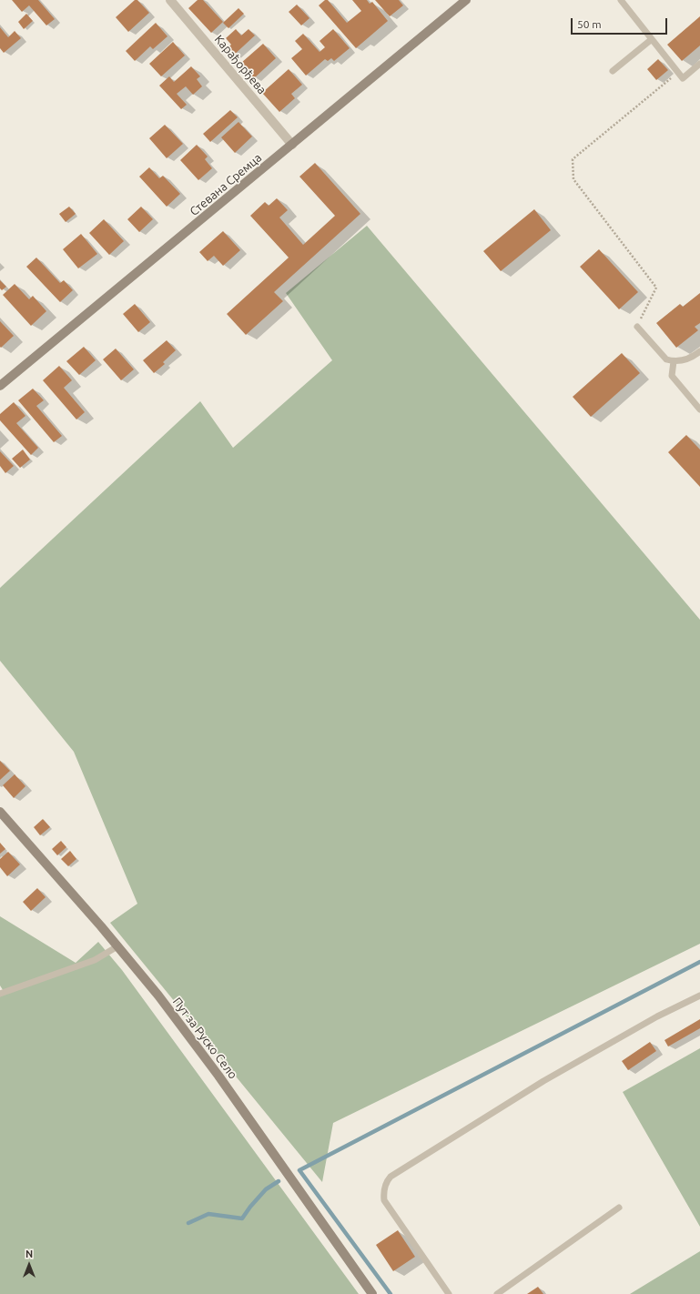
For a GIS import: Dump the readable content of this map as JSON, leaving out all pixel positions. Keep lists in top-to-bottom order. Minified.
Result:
{"streets":{"main road":["Стевана Сремца","Пут за Руско Село"],"street":["Карађорђева"]},"crossings":[["Карађорђева","Стевана Сремца"]],"scale_bar":"50 m","north":"top"}
